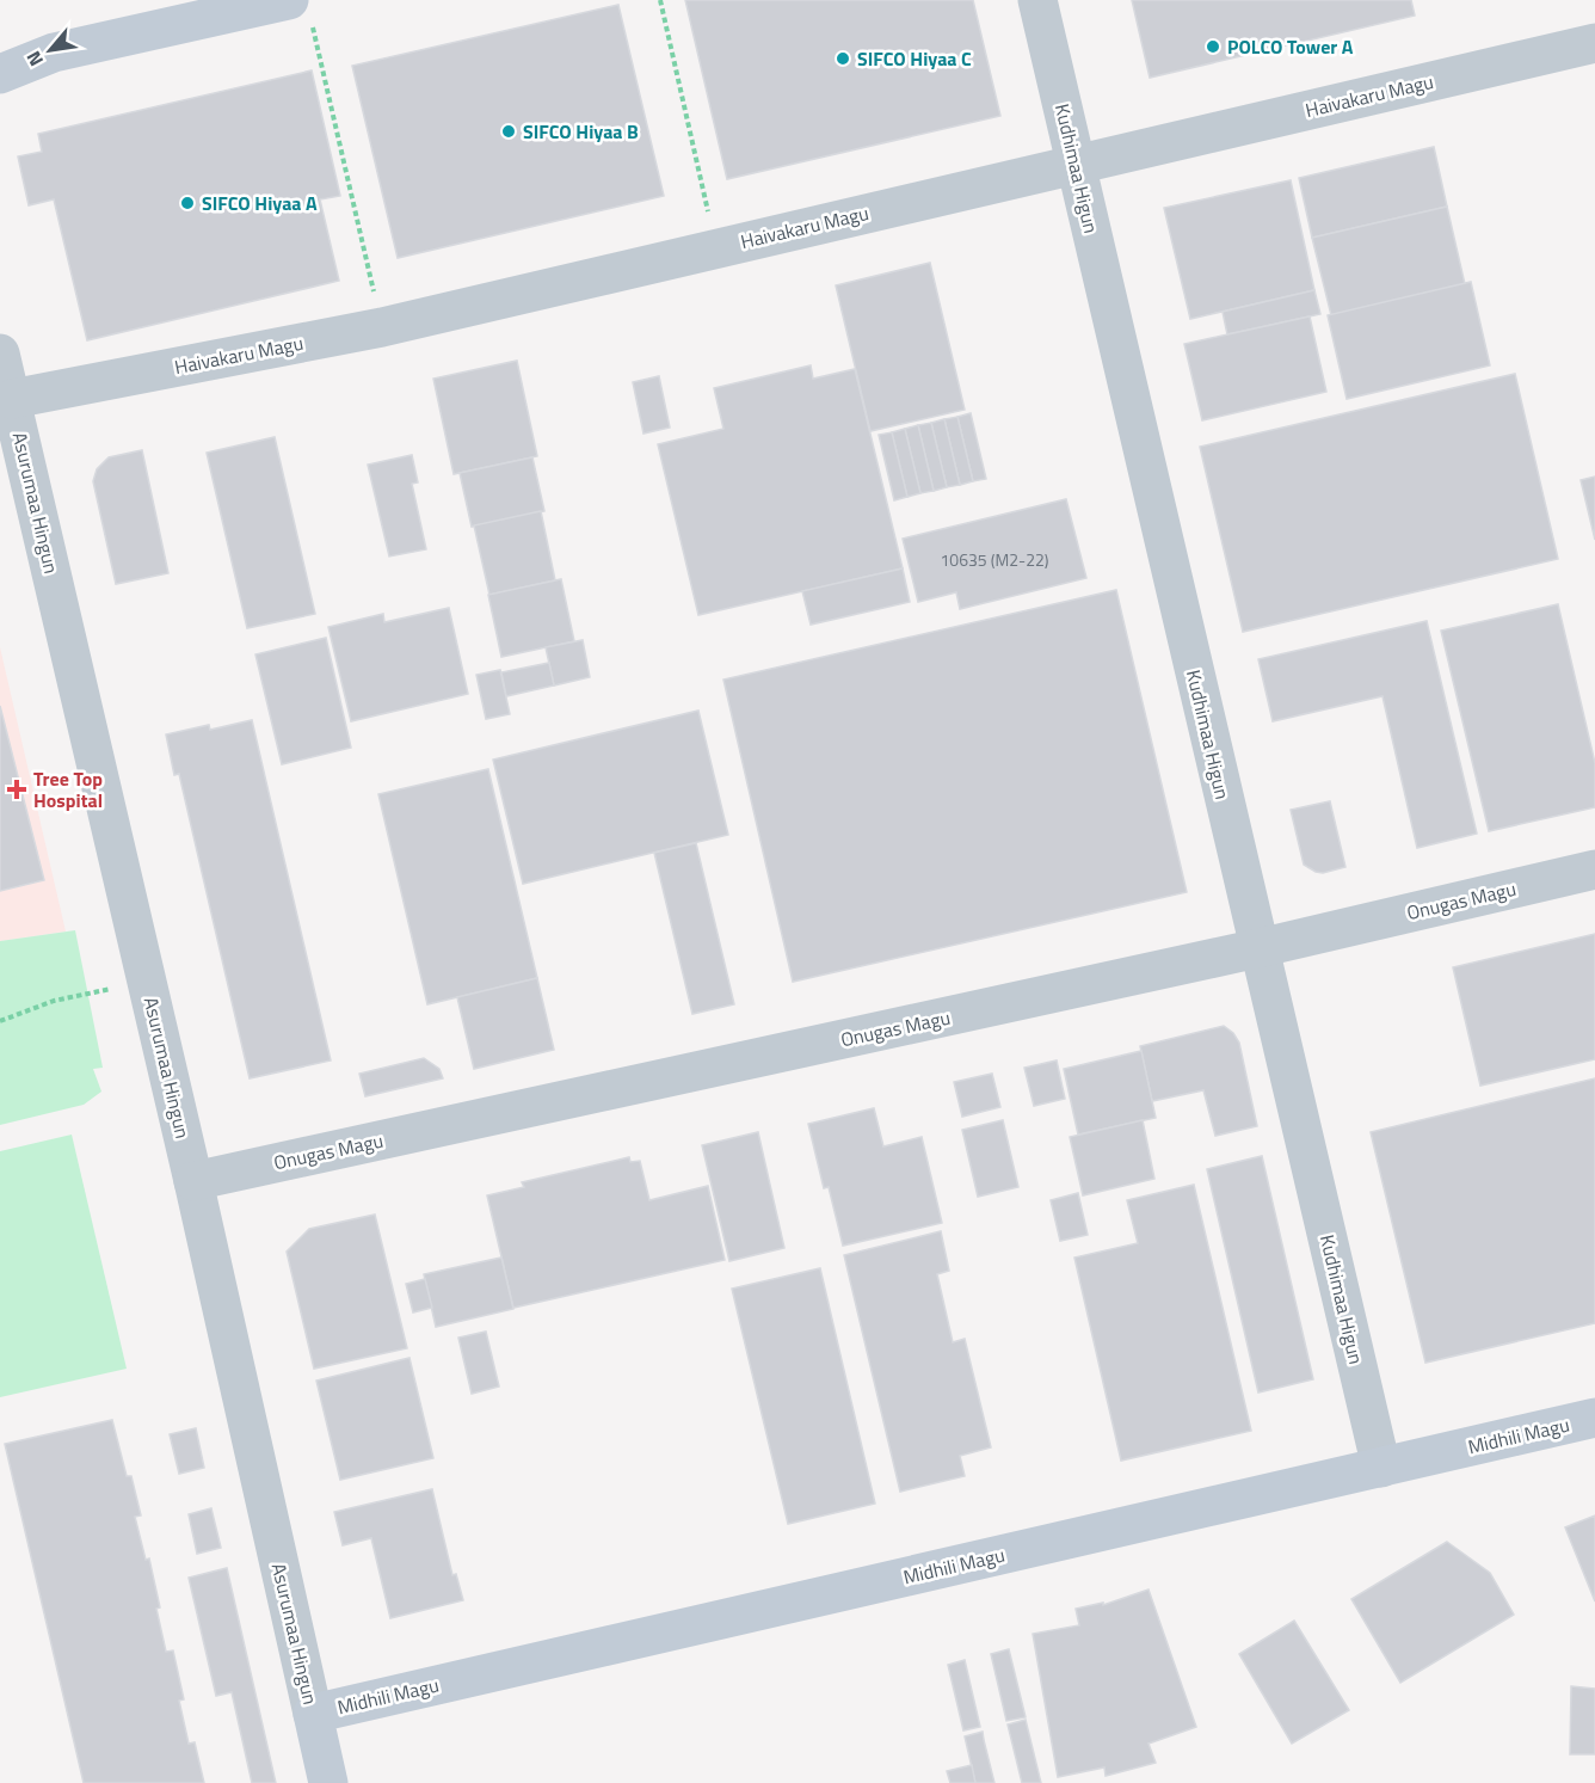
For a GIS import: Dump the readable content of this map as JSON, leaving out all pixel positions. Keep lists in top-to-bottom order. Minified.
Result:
{"streets":{"street":["Haivakaru Magu","Kudhimaa Higun","Asurumaa Hingun","Onugas Magu","Midhili Magu"]},"crossings":[["Haivakaru Magu","Kudhimaa Higun"],["Haivakaru Magu","Asurumaa Hingun"],["Kudhimaa Higun","Onugas Magu"],["Kudhimaa Higun","Midhili Magu"],["Asurumaa Hingun","Onugas Magu"],["Asurumaa Hingun","Midhili Magu"]],"places":{"other":["POLCO Tower A","SIFCO Hiyaa C","SIFCO Hiyaa B","SIFCO Hiyaa A"],"health":["Tree Top Hospital"]},"house_numbers":["10635 (M2-22)"],"north":"bottom left"}
